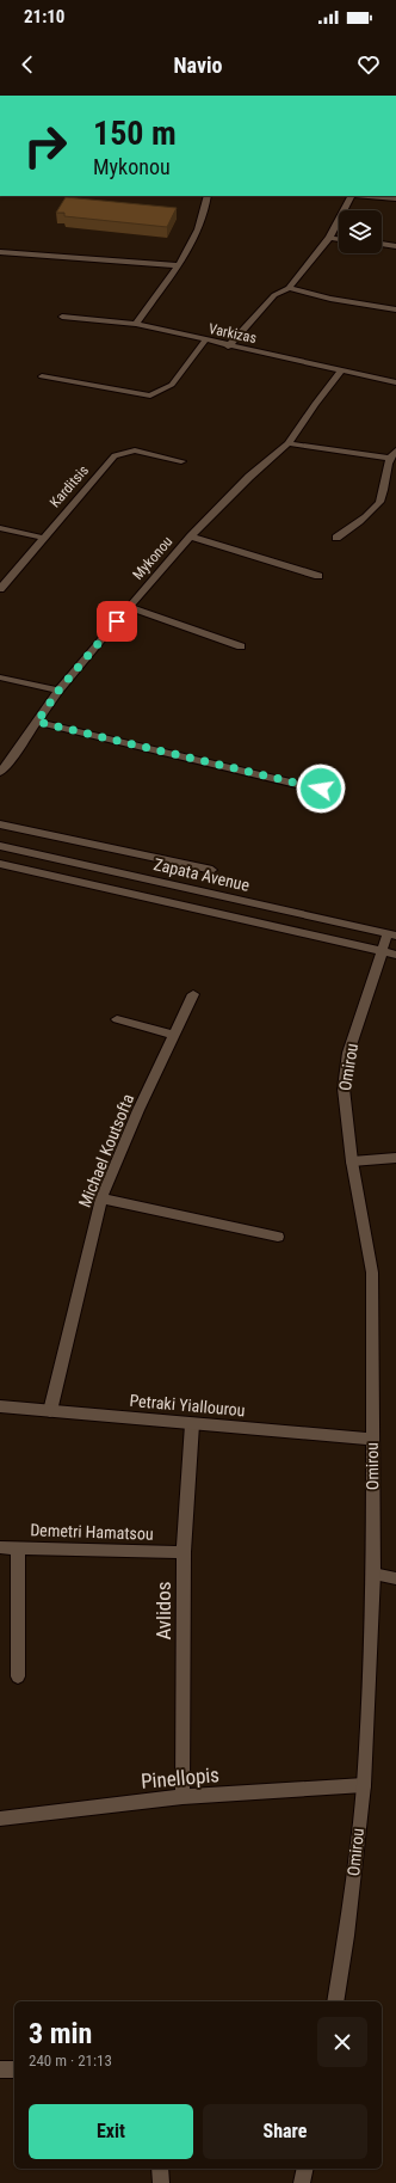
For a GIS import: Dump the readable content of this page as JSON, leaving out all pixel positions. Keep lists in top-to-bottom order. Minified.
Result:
{"streets":{"street":["Varkizas","Karditsis","Mykonou","Zapata Avenue","Omirou","Michael Koutsofta","Petraki Yiallourou","Demetri Hamatsou","Avlidos","Pinellopis"]},"crossings":[["Varkizas","Mykonou"],["Zapata Avenue","Omirou"],["Omirou","Petraki Yiallourou"],["Omirou","Pinellopis"],["Michael Koutsofta","Petraki Yiallourou"],["Petraki Yiallourou","Avlidos"],["Demetri Hamatsou","Avlidos"],["Avlidos","Pinellopis"]],"page":{"status":"21:10","header":"Navio","turn":["150 m","Mykonou"],"heading":["3 min","240 m · 21:13"],"buttons":["Exit","Share"]}}
